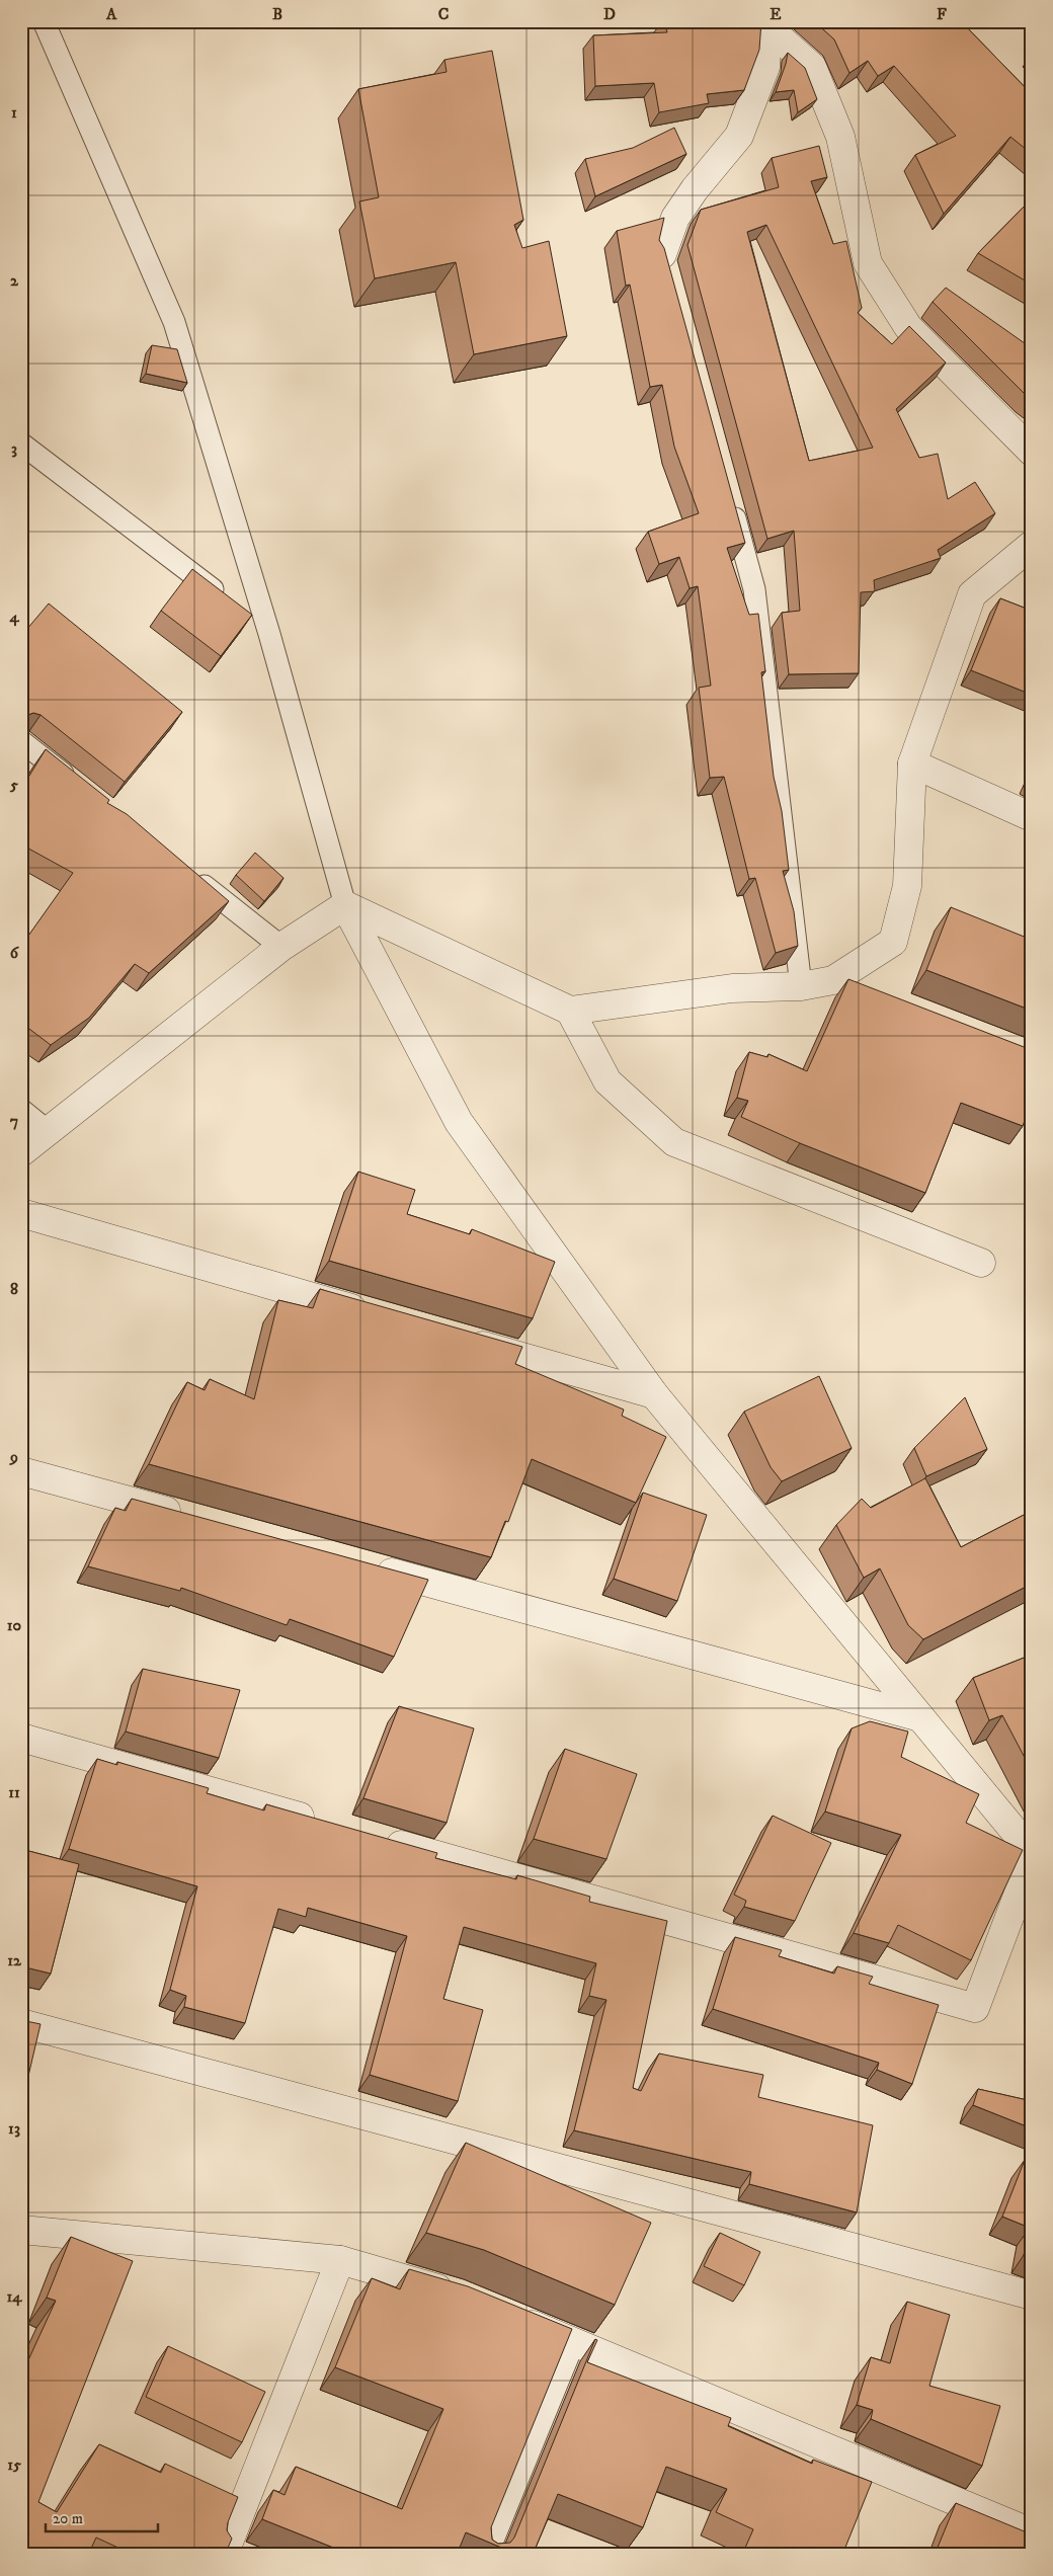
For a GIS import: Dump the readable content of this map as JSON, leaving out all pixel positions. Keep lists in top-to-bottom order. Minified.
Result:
{"scale_bar":"20 m","grid":{"columns":["A","B","C","D","E","F"],"rows":["1","2","3","4","5","6","7","8","9","10","11","12","13","14","15"]}}
